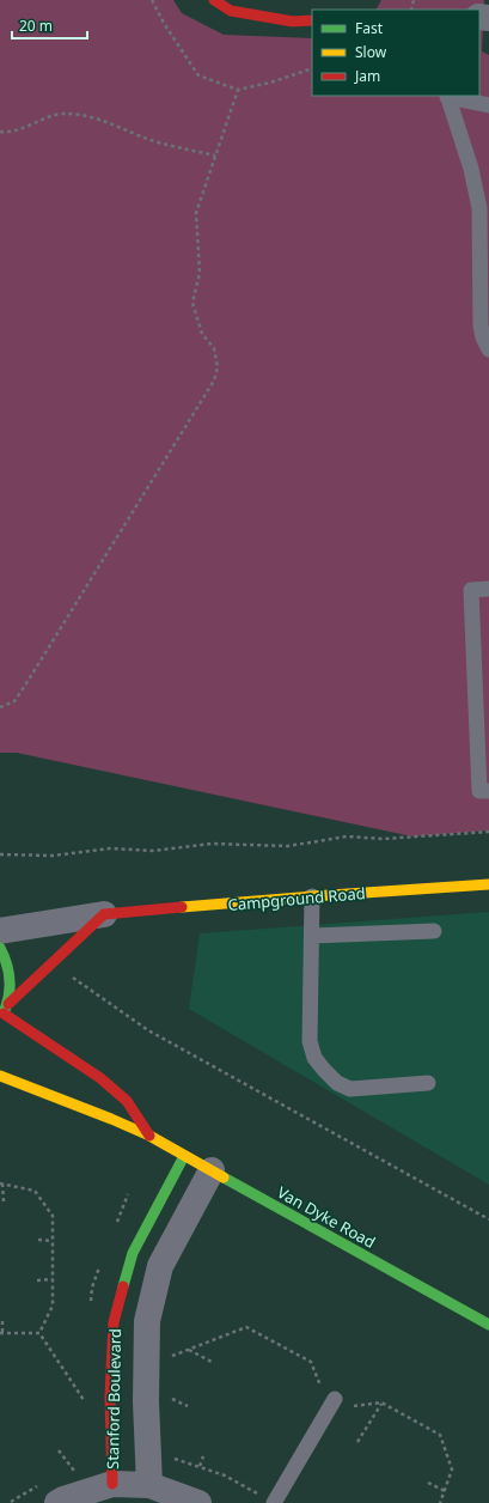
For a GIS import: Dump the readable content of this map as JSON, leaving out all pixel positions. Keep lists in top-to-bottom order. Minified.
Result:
{"streets":{"street":["Campground Road","Van Dyke Road","Stanford Boulevard"]},"crossings":[["Van Dyke Road","Stanford Boulevard"]],"legend":["Fast","Slow","Jam"],"scale_bar":"20 m"}
